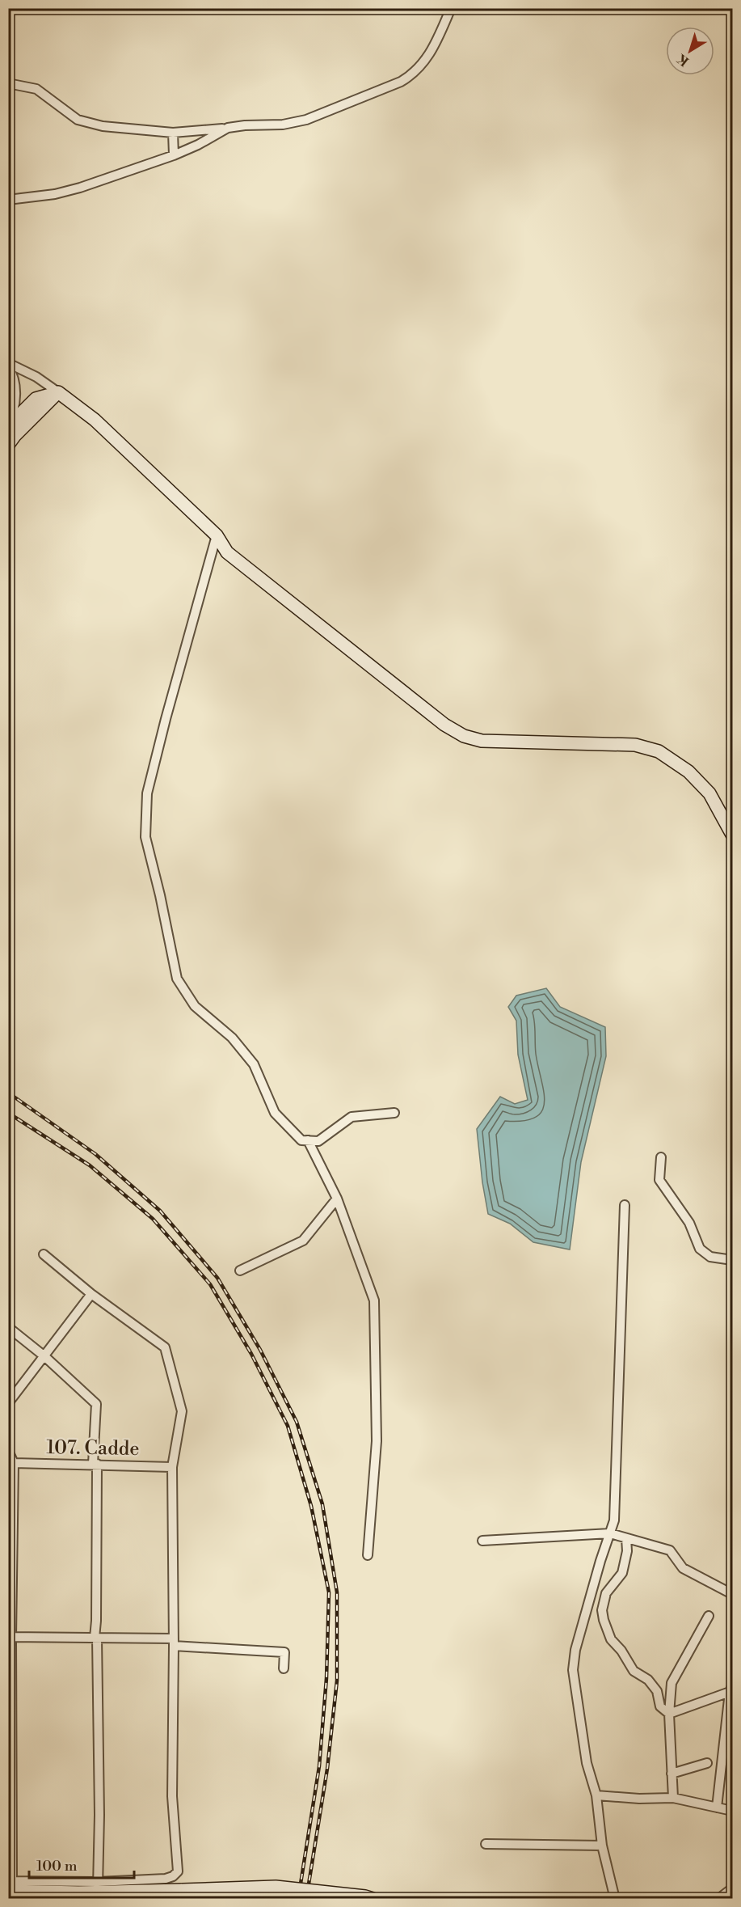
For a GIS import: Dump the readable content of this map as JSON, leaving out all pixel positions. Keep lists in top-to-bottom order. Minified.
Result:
{"streets":{"street":["107. Cadde"]},"scale_bar":"100 m","north":"bottom left"}
